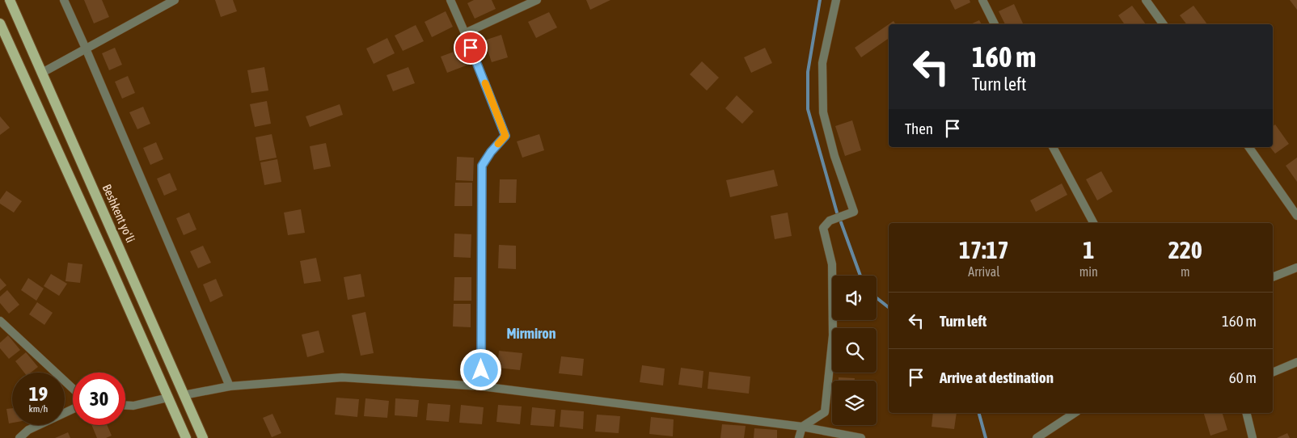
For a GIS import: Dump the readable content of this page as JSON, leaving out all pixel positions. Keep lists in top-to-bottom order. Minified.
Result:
{"streets":{"main road":["Beshkent yoʻli"]},"districts":["Mirmiron"],"page":{"turn":["160 m","Turn left"],"then":"Then","eta":["17:17","Arrival","1","min","220","m"],"list":[{"name":"Turn left","value":"160 m"},{"name":"Arrive at destination","value":"60 m"}],"speed":"19 km/h","limit":"30"}}
